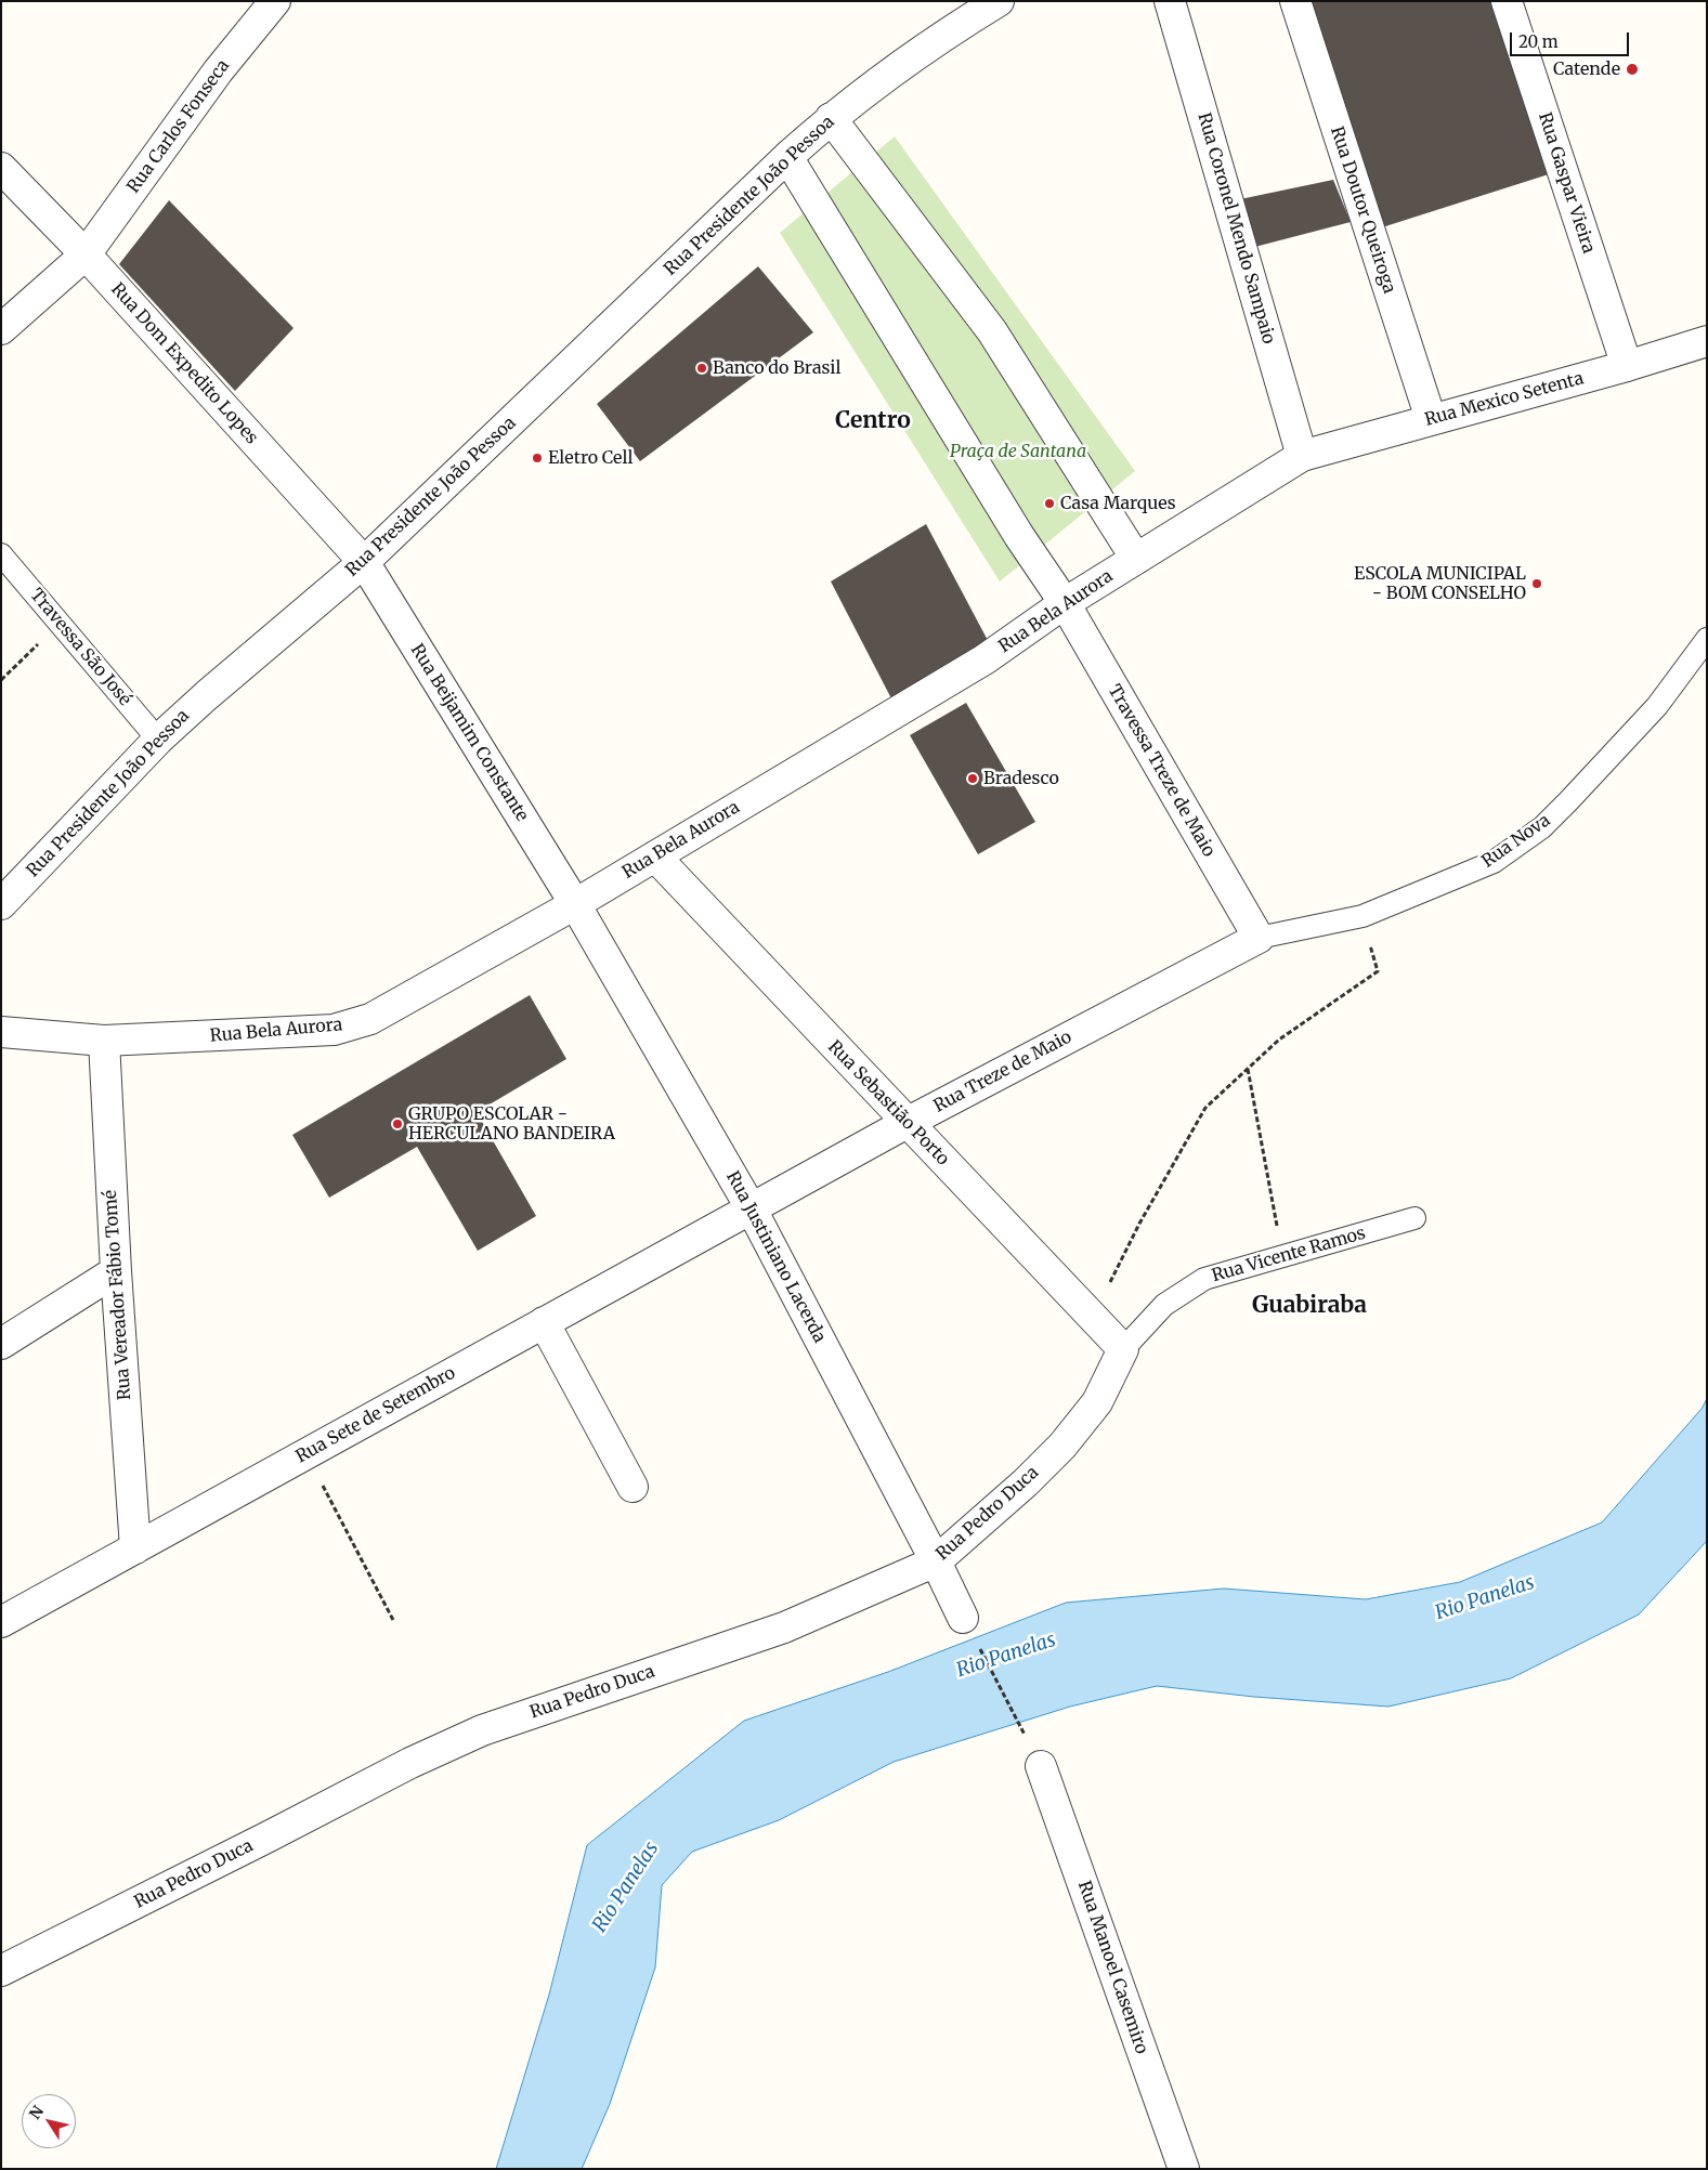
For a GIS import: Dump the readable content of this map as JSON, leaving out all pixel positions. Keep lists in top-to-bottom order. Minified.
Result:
{"streets":{"street":["Rua Carlos Fonseca","Rua Gaspar Vieira","Rua Presidente João Pessoa","Rua Doutor Queiroga","Rua Coronel Mendo Sampaio","Rua Dom Expedito Lopes","Rua Mexico Setenta","Rua Bela Aurora","Rua Beijamim Constante","Travessa Treze de Maio","Rua Treze de Maio","Rua Sebastião Porto","Rua Justiniano Lacerda","Rua Vereador Fábio Tomé","Rua Sete de Setembro","Rua Pedro Duca","Rua Manoel Casemiro"],"lane":["Travessa São José","Rua Nova","Rua Vicente Ramos"]},"crossings":[["Rua Carlos Fonseca","Rua Dom Expedito Lopes"],["Rua Gaspar Vieira","Rua Mexico Setenta"],["Rua Presidente João Pessoa","Rua Dom Expedito Lopes"],["Rua Presidente João Pessoa","Travessa São José"],["Rua Presidente João Pessoa","Rua Beijamim Constante"],["Rua Doutor Queiroga","Rua Mexico Setenta"],["Rua Coronel Mendo Sampaio","Rua Mexico Setenta"],["Rua Coronel Mendo Sampaio","Rua Bela Aurora"],["Rua Dom Expedito Lopes","Rua Beijamim Constante"],["Rua Mexico Setenta","Rua Bela Aurora"],["Rua Bela Aurora","Rua Beijamim Constante"],["Rua Bela Aurora","Travessa Treze de Maio"],["Rua Bela Aurora","Rua Sebastião Porto"],["Rua Bela Aurora","Rua Justiniano Lacerda"],["Rua Bela Aurora","Rua Vereador Fábio Tomé"],["Rua Beijamim Constante","Rua Justiniano Lacerda"],["Travessa Treze de Maio","Rua Nova"],["Travessa Treze de Maio","Rua Treze de Maio"],["Rua Nova","Rua Treze de Maio"],["Rua Treze de Maio","Rua Sebastião Porto"],["Rua Treze de Maio","Rua Justiniano Lacerda"],["Rua Treze de Maio","Rua Sete de Setembro"],["Rua Sebastião Porto","Rua Vicente Ramos"],["Rua Sebastião Porto","Rua Pedro Duca"],["Rua Vicente Ramos","Rua Pedro Duca"],["Rua Justiniano Lacerda","Rua Sete de Setembro"],["Rua Justiniano Lacerda","Rua Pedro Duca"],["Rua Vereador Fábio Tomé","Rua Sete de Setembro"]],"districts":["Centro","Guabiraba"],"water":["Rio Panelas"],"parks":["Praça de Santana"],"places":["Catende","Banco do Brasil","Eletro Cell","Casa Marques","ESCOLA MUNICIPAL - BOM CONSELHO","Bradesco","GRUPO ESCOLAR - HERCULANO BANDEIRA"],"scale_bar":"20 m","north":"top left"}
